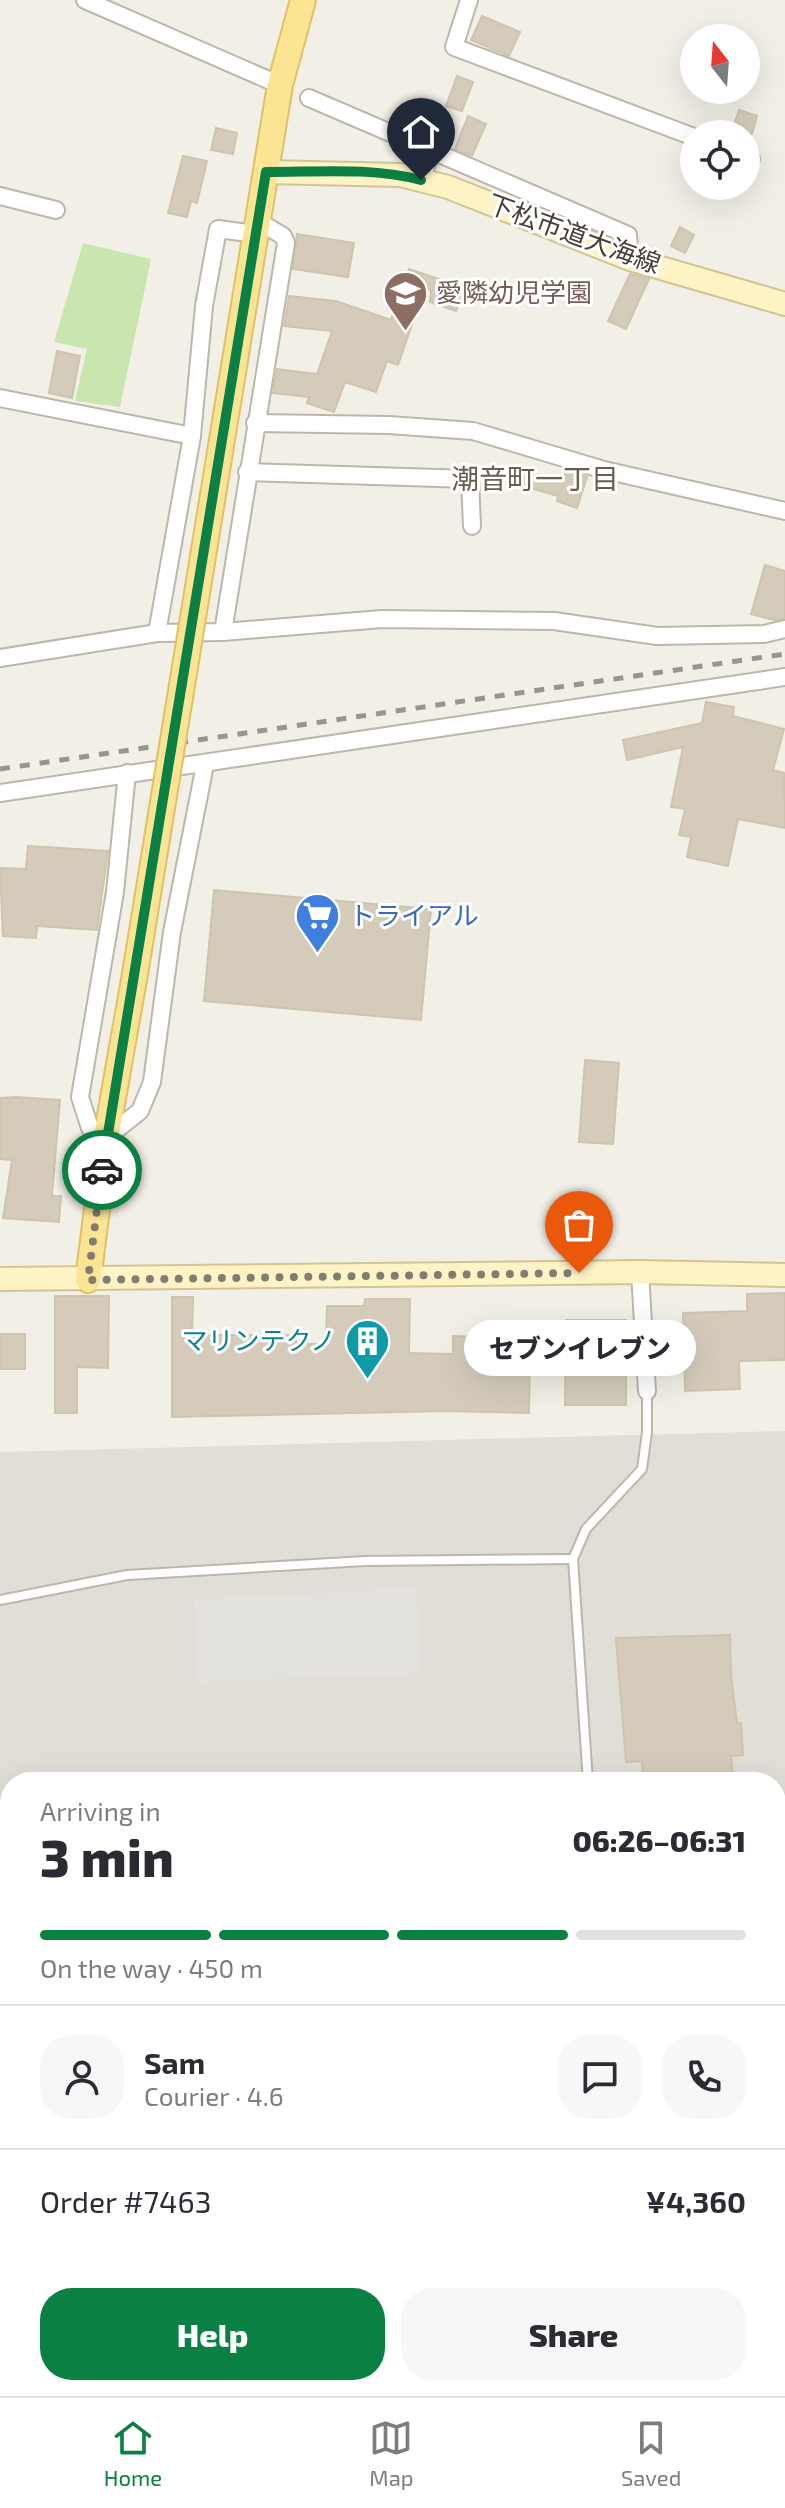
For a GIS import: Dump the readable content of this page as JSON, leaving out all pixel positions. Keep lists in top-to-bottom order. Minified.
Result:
{"streets":{"main road":["下松市道大海線"]},"districts":["潮音町一丁目"],"places":{"school or university":["愛隣幼児学園"],"supermarket":["トライアル"],"other":["セブンイレブン"],"building":["マリンテクノ"]},"north":"top","page":{"bubble":"セブンイレブン","heading":["3 min","Arriving in","06:26–06:31"],"panel":["Sam","Courier · 4.6","Order #7463","¥4,360"],"bar":"On the way · 450 m","buttons":["Help","Share"],"tabs":["Home","Map","Saved"]}}
